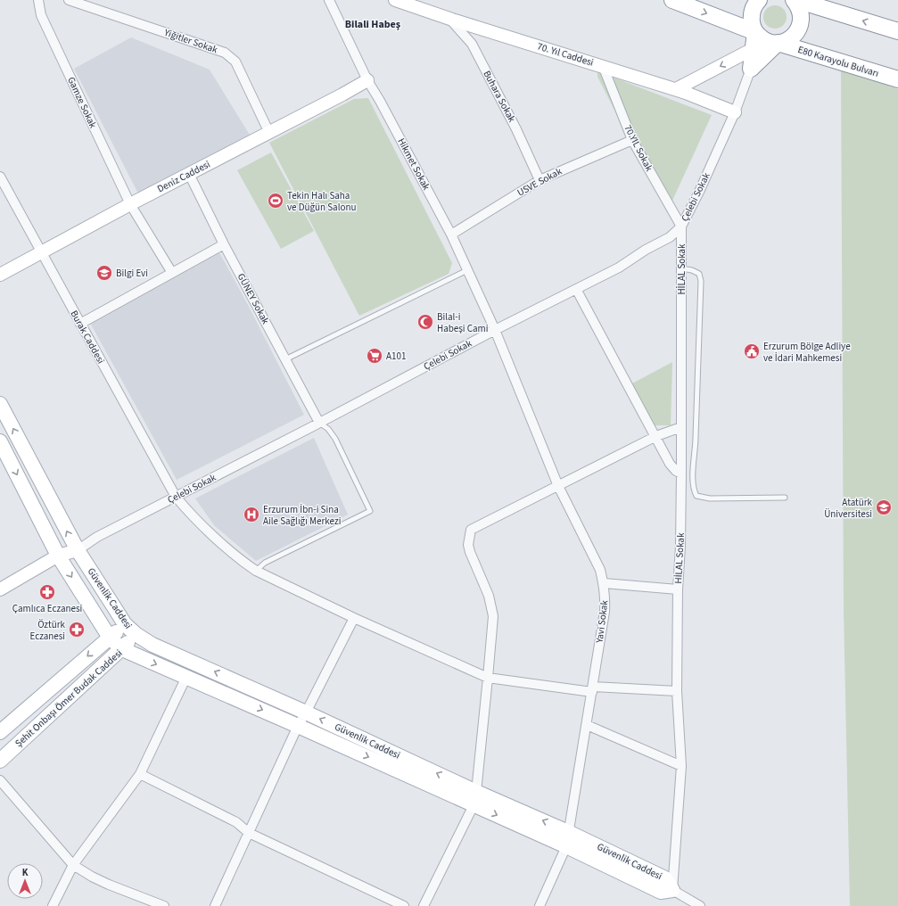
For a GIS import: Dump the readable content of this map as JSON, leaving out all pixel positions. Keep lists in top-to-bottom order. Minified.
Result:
{"streets":{"highway":["E80 Karayolu Bulvarı"],"main road":["Güvenlik Caddesi","Şehit Onbaşı Ömer Budak Caddesi"],"street":["Yiğitler Sokak","70. Yıl Caddesi","Buhara Sokak","Gamze Sokak","70.YIL Sokak","Hikmet Sokak","Deniz Caddesi","USVE Sokak","Çelebi Sokak","HİLAL Sokak","GÜNEY Sokak","Burak Caddesi","Yavi Sokak"]},"crossings":[["Yiğitler Sokak","Deniz Caddesi"],["70. Yıl Caddesi","Buhara Sokak"],["70. Yıl Caddesi","70.YIL Sokak"],["70. Yıl Caddesi","Çelebi Sokak"],["Buhara Sokak","USVE Sokak"],["Gamze Sokak","Deniz Caddesi"],["70.YIL Sokak","USVE Sokak"],["70.YIL Sokak","Çelebi Sokak"],["70.YIL Sokak","HİLAL Sokak"],["Hikmet Sokak","Deniz Caddesi"],["Hikmet Sokak","USVE Sokak"],["Hikmet Sokak","Çelebi Sokak"],["Hikmet Sokak","Yavi Sokak"],["Deniz Caddesi","GÜNEY Sokak"],["Deniz Caddesi","Burak Caddesi"],["Çelebi Sokak","HİLAL Sokak"],["Çelebi Sokak","GÜNEY Sokak"],["Çelebi Sokak","Burak Caddesi"],["Çelebi Sokak","Güvenlik Caddesi"],["Çelebi Sokak","Yavi Sokak"],["HİLAL Sokak","Burak Caddesi"],["HİLAL Sokak","Güvenlik Caddesi"],["Burak Caddesi","Yavi Sokak"],["Güvenlik Caddesi","Yavi Sokak"],["Güvenlik Caddesi","Şehit Onbaşı Ömer Budak Caddesi"]],"districts":["Bilali Habeş"],"places":{"sports":["Tekin Halı Saha ve Düğün Salonu"],"school or university":["Bilgi Evi","Atatürk Üniversitesi"],"mosque":["Bilal-i Habeşi Cami"],"public building":["Erzurum Bölge Adliye ve İdari Mahkemesi"],"supermarket":["A101"],"hospital":["Erzurum İbn-i Sina Aile Sağlığı Merkezi"],"pharmacy":["Çamlıca Eczanesi","Öztürk Eczanesi"]},"north":"top"}
